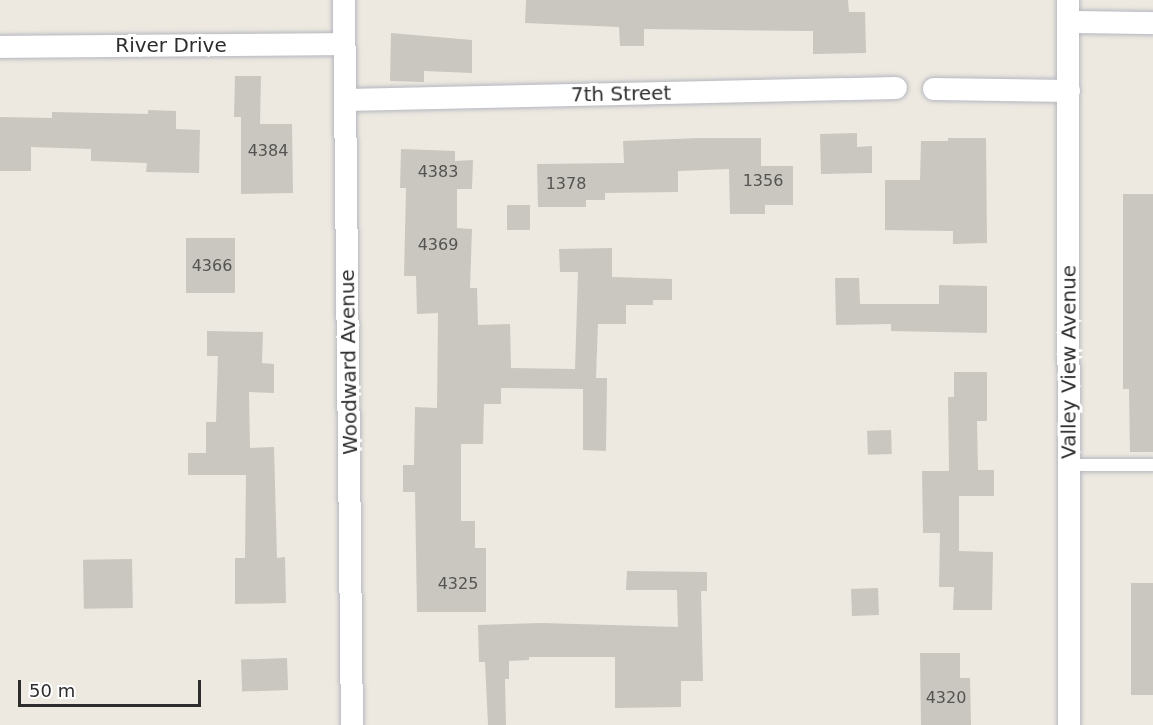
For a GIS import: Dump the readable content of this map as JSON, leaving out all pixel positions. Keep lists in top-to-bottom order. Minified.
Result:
{"streets":{"street":["River Drive","7th Street","Woodward Avenue","Valley View Avenue"]},"crossings":[["River Drive","Woodward Avenue"],["7th Street","Woodward Avenue"]],"house_numbers":["4384","4383","1356","1378","4369","4366","4325","4320"],"scale_bar":"50 m"}
